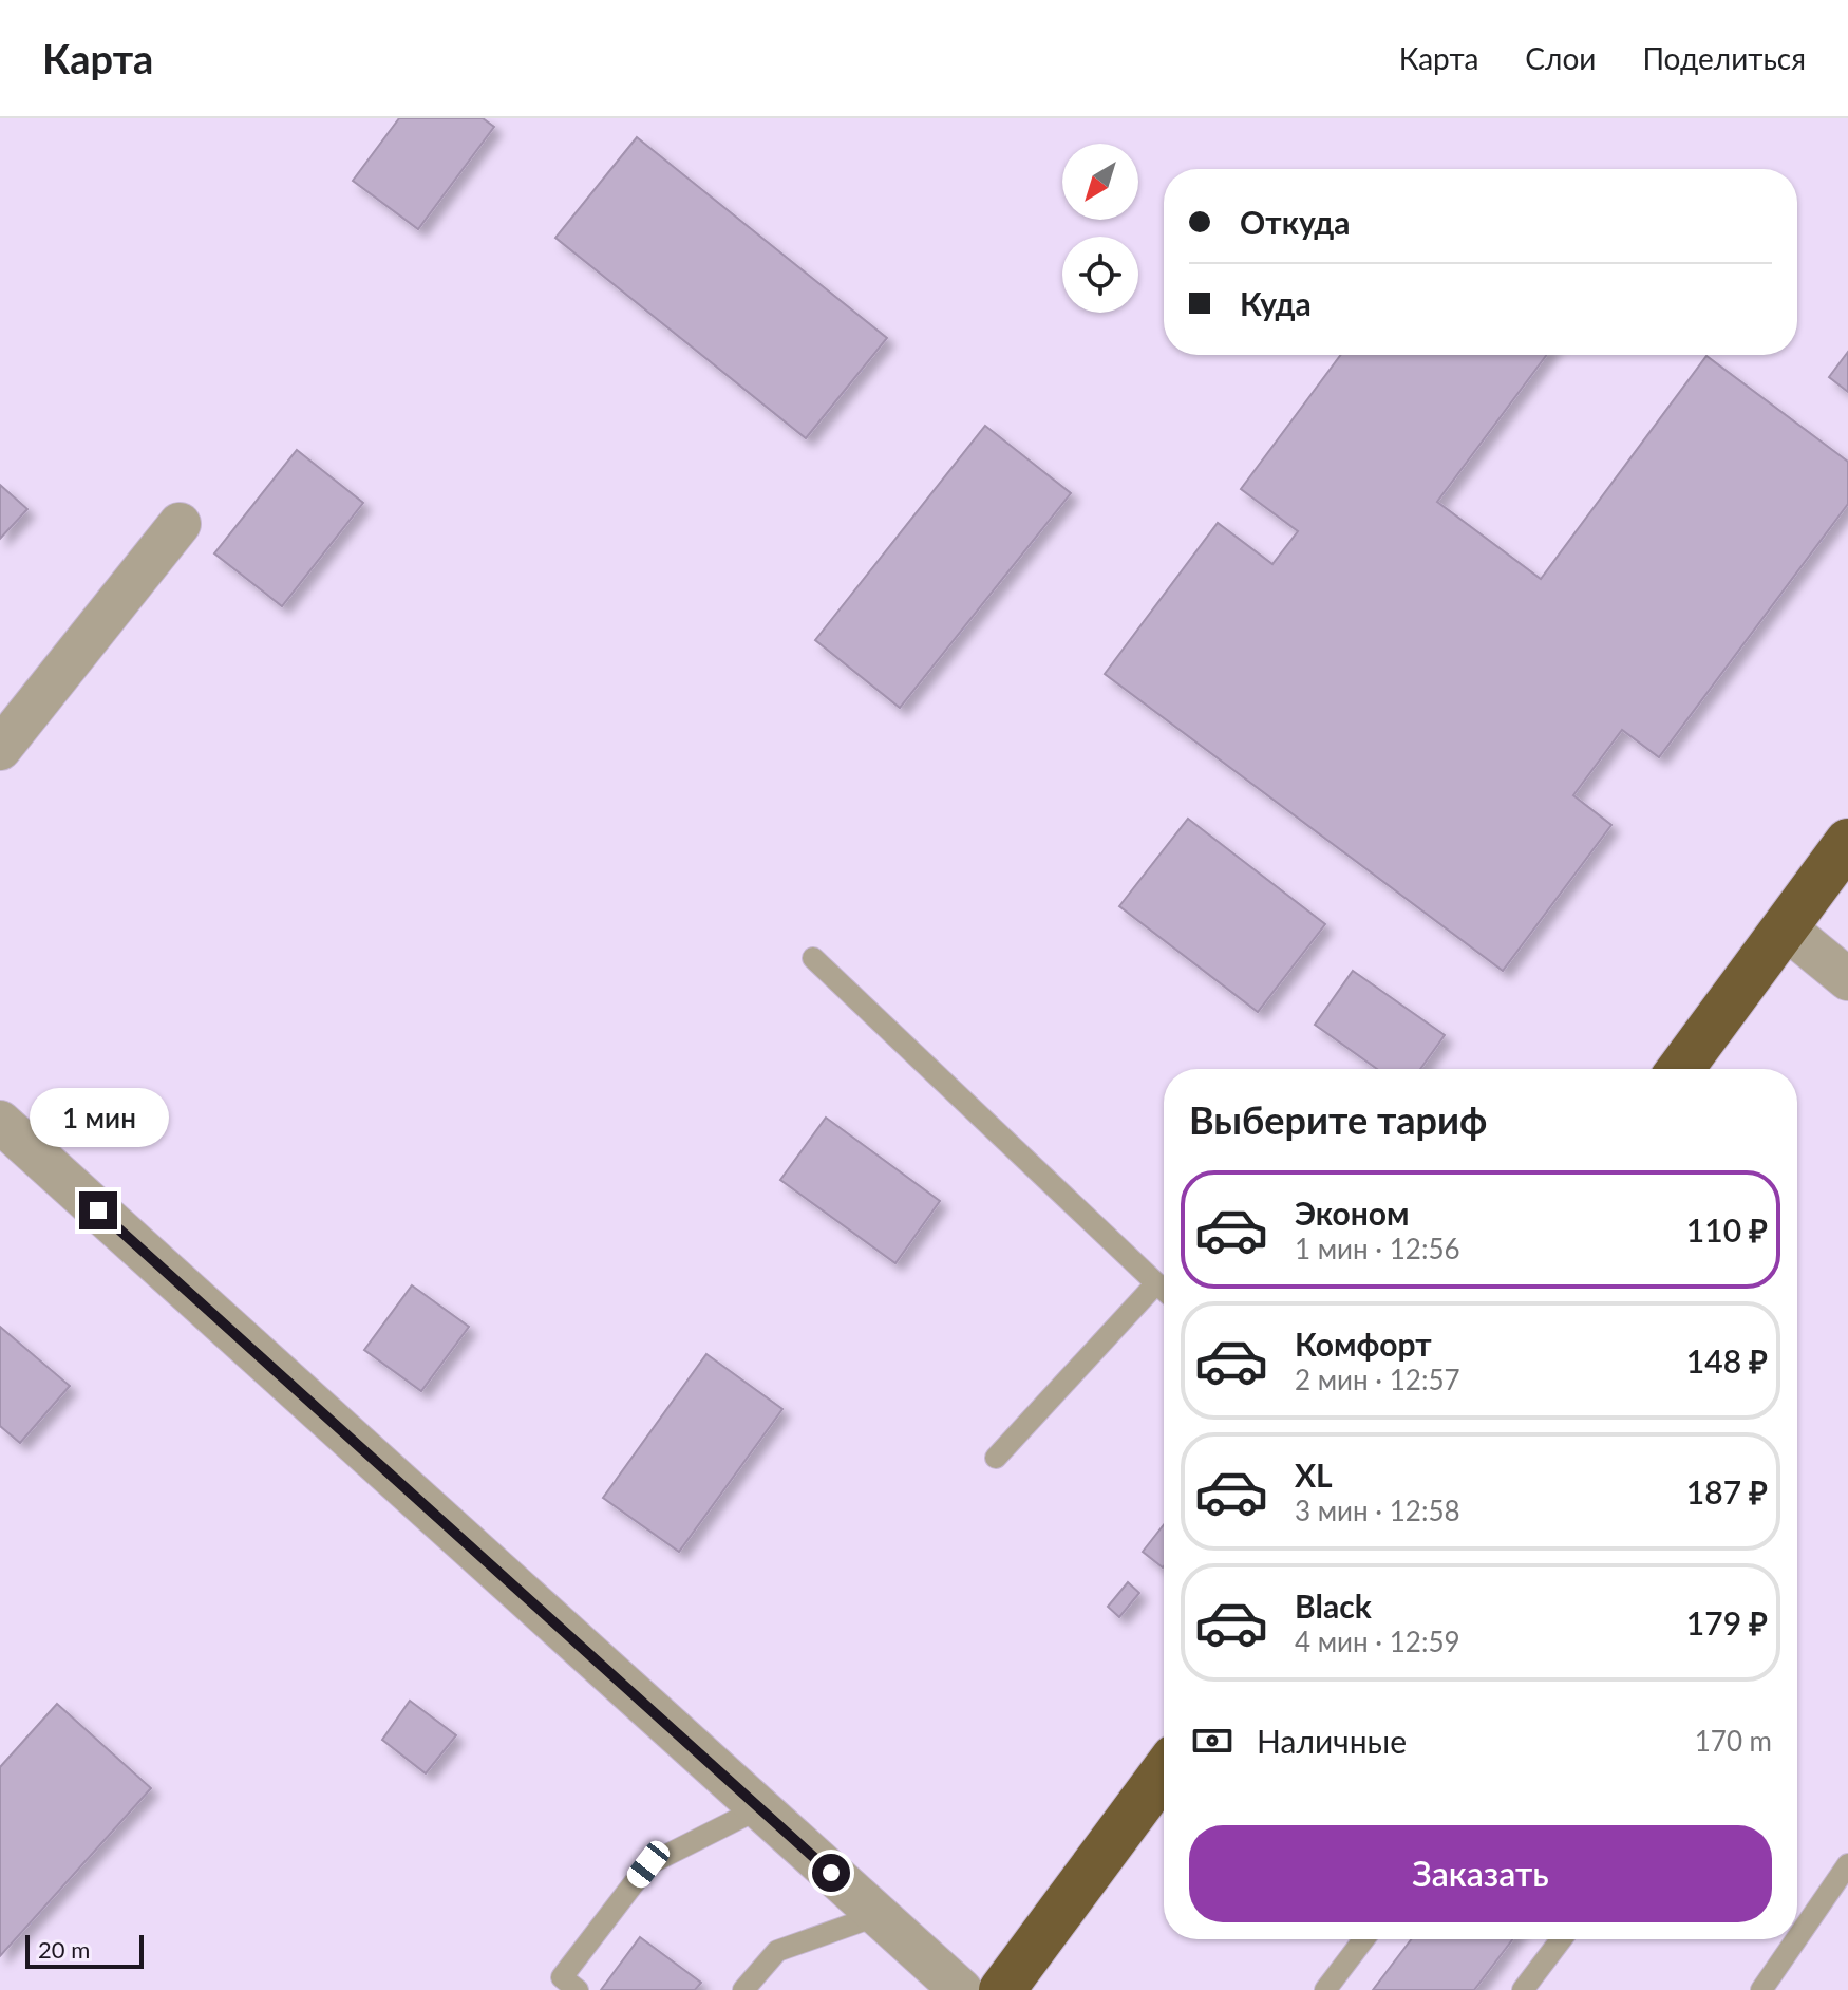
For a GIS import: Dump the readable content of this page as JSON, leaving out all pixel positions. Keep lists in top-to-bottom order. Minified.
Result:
{"scale_bar":"20 m","north":"bottom left","page":{"header":"Карта","nav":["Карта","Слои","Поделиться"],"banner":["Откуда","Куда"],"heading":"Выберите тариф","bubble":"1 мин","list":[{"name":"Эконом","note":"1 мин · 12:56","value":"110 ₽"},{"name":"Комфорт","note":"2 мин · 12:57","value":"148 ₽"},{"name":"XL","note":"3 мин · 12:58","value":"187 ₽"},{"name":"Black","note":"4 мин · 12:59","value":"179 ₽"}],"pay":["Наличные","170 m"],"buttons":"Заказать","scale":"20 m"}}
